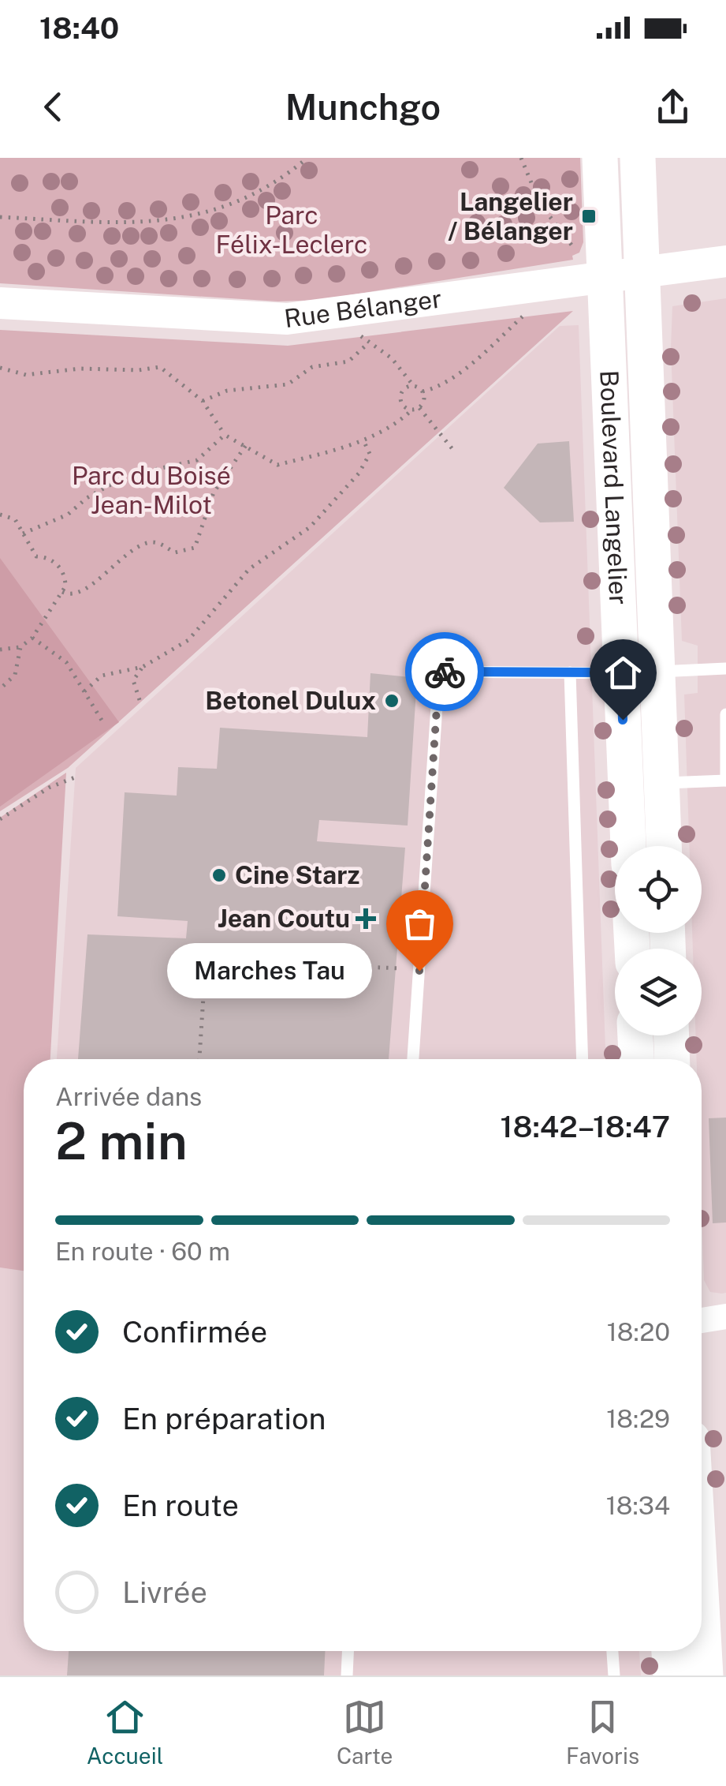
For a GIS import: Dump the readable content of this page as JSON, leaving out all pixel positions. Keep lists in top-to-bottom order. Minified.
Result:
{"streets":{"main road":["Boulevard Langelier"],"street":["Rue Bélanger"]},"crossings":[["Rue Bélanger","Boulevard Langelier"]],"parks":["Parc Félix-Leclerc","Parc du Boisé Jean-Milot"],"places":{"transit":["Langelier / Bélanger"],"other":["Betonel Dulux","Cine Starz","Marches Tau"],"health":["Jean Coutu"]},"page":{"status":"18:40","header":"Munchgo","bubble":"Marches Tau","heading":["2 min","Arrivée dans","18:42–18:47"],"bar":"En route · 60 m","list":[["Confirmée","18:20"],["En préparation","18:29"],["En route","18:34"],"Livrée"],"tabs":["Accueil","Carte","Favoris"]}}
